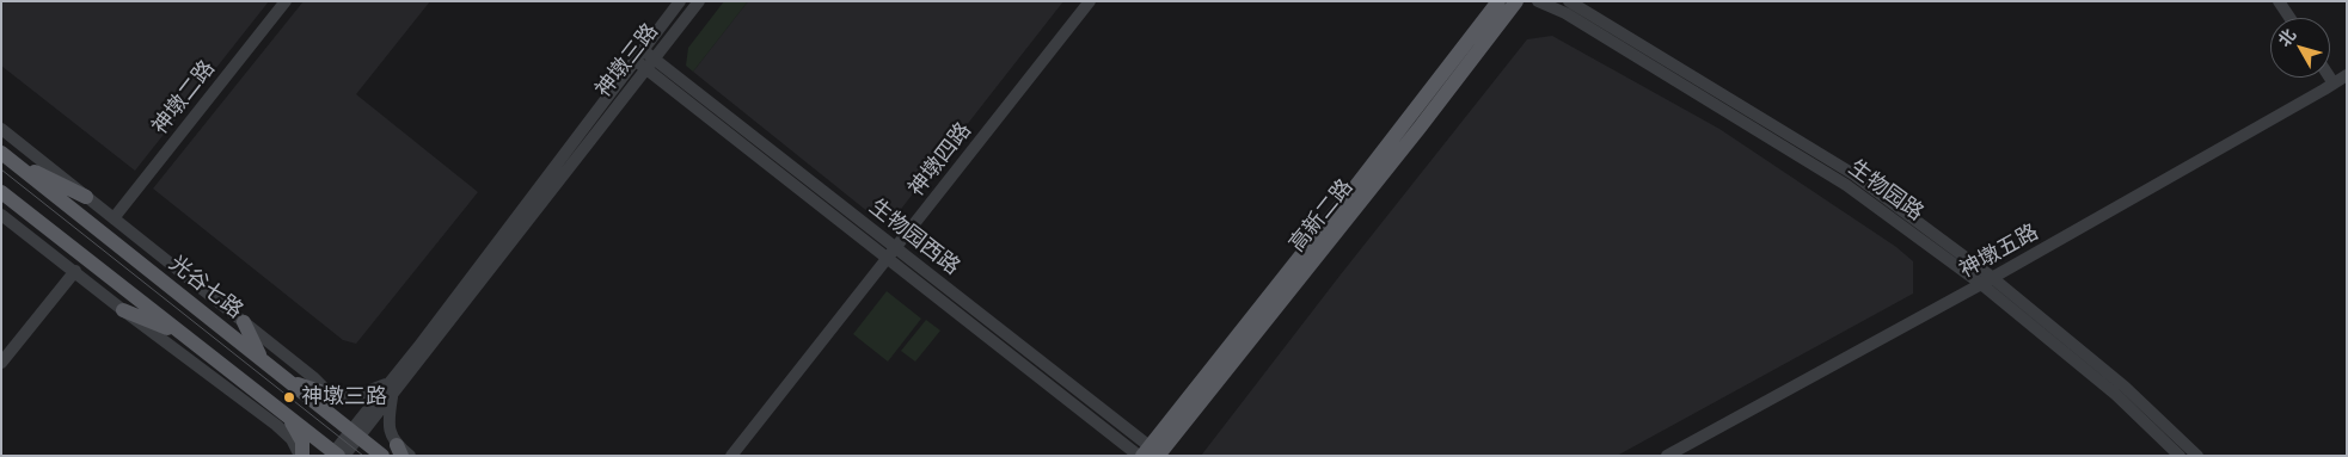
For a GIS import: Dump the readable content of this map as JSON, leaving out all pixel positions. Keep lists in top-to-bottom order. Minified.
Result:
{"streets":{"main road":["高新二路","光谷七路"],"street":["神墩三路","神墩二路","神墩四路","生物园路","生物园西路","神墩五路"]},"crossings":[["神墩三路","生物园西路"],["神墩三路","光谷七路"],["神墩四路","生物园西路"],["生物园路","神墩五路"],["高新二路","生物园西路"]],"places":["神墩三路"],"north":"top left"}
